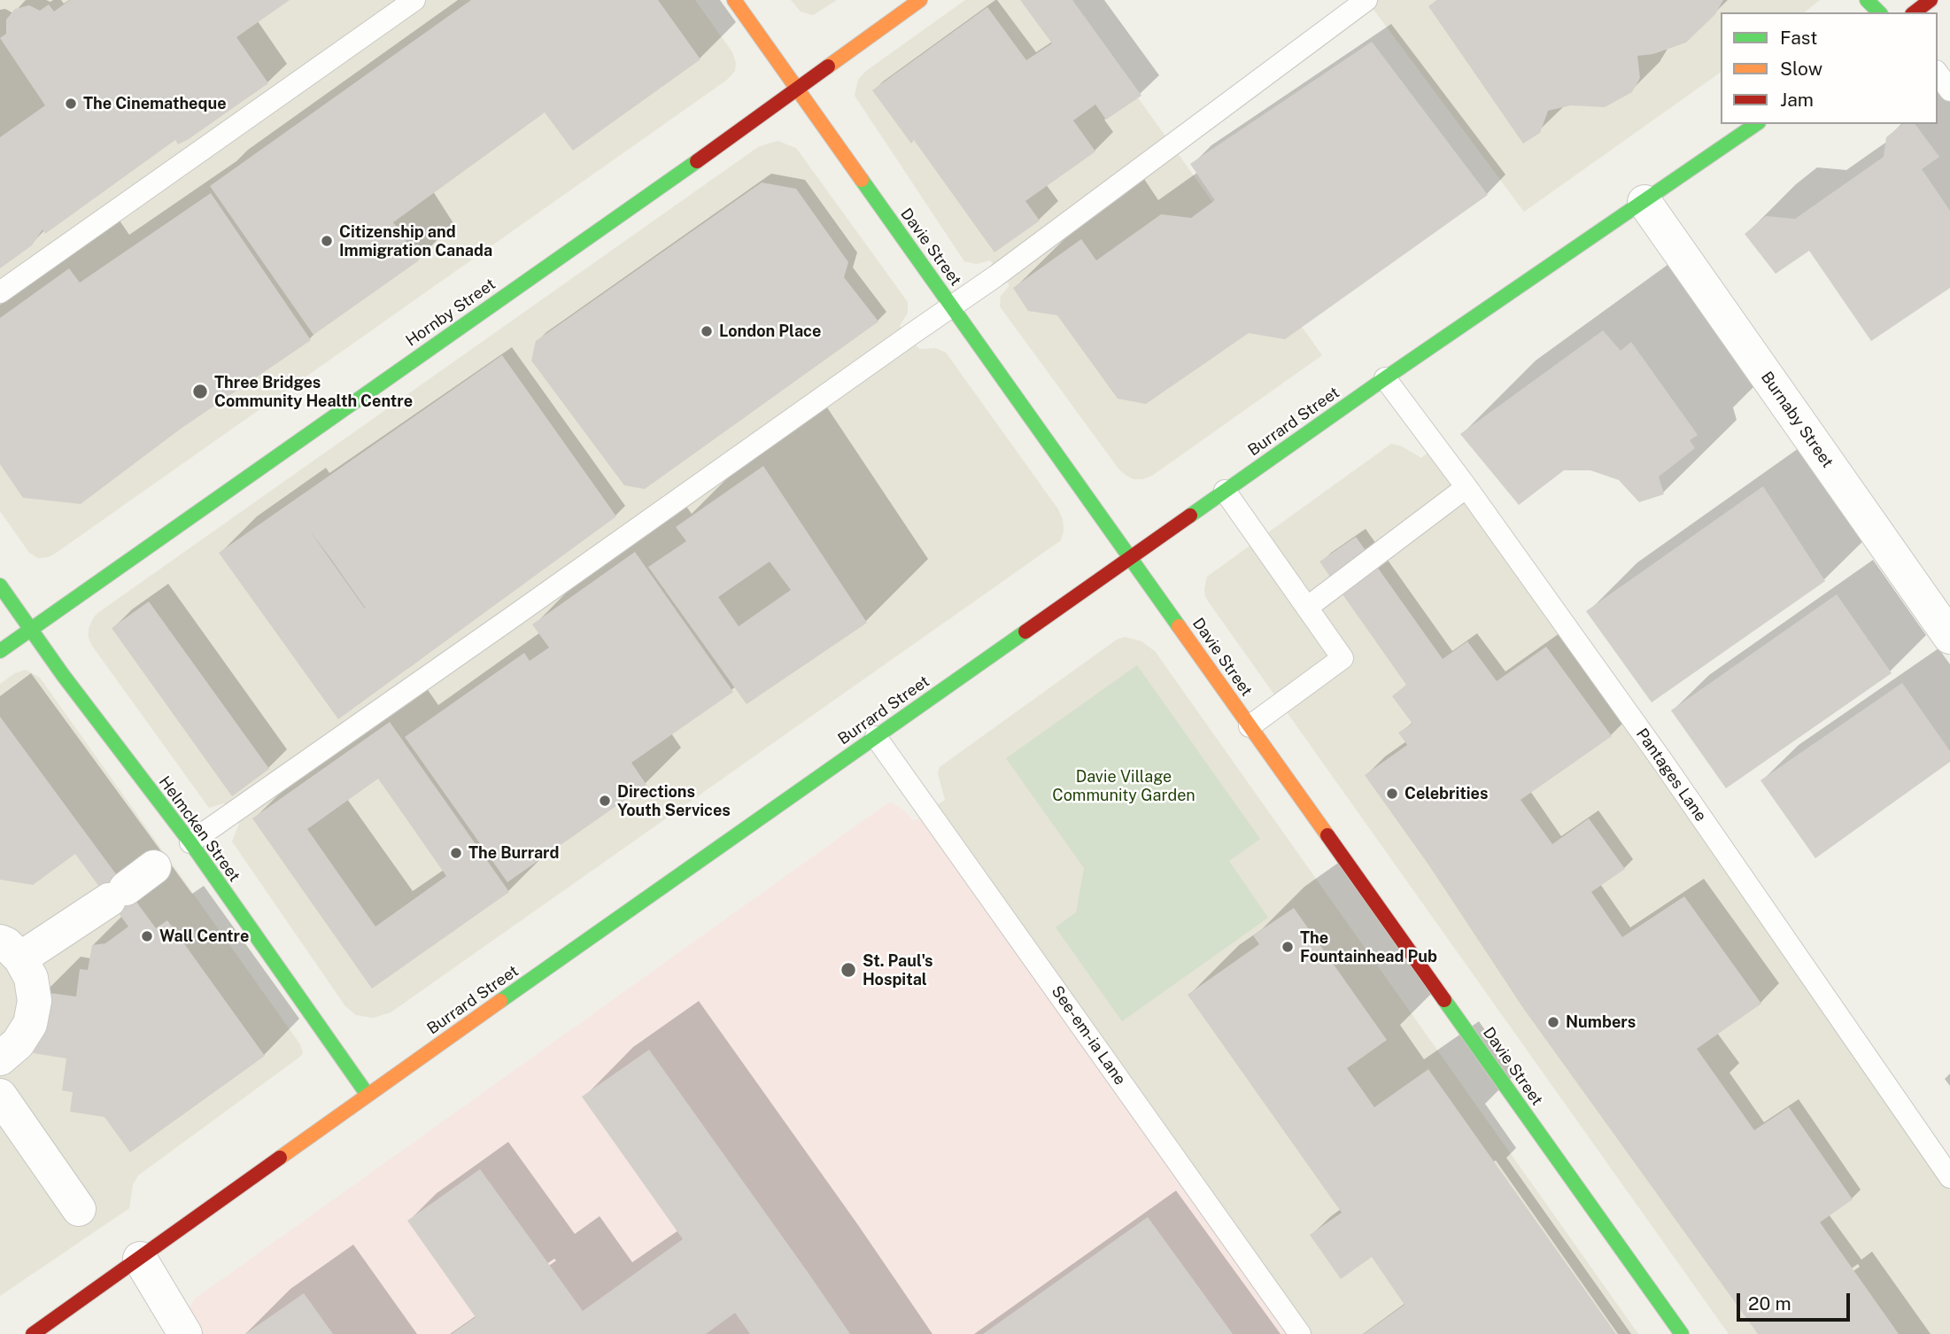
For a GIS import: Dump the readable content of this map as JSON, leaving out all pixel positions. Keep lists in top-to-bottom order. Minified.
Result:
{"streets":{"main road":["Davie Street","Hornby Street","Burrard Street","Helmcken Street"],"street":["Burnaby Street"],"lane":["Pantages Lane","See-em-ia Lane"]},"crossings":[["Davie Street","Hornby Street"],["Davie Street","Burrard Street"],["Hornby Street","Helmcken Street"],["Burnaby Street","Burrard Street"],["Burrard Street","Pantages Lane"],["Burrard Street","Helmcken Street"],["Burrard Street","See-em-ia Lane"]],"parks":["Davie Village Community Garden"],"places":["The Cinematheque","Citizenship and Immigration Canada","London Place","Three Bridges Community Health Centre","Celebrities","Directions Youth Services","The Burrard","Wall Centre","The Fountainhead Pub","St. Paul's Hospital","Numbers"],"legend":["Fast","Slow","Jam"],"scale_bar":"20 m"}
